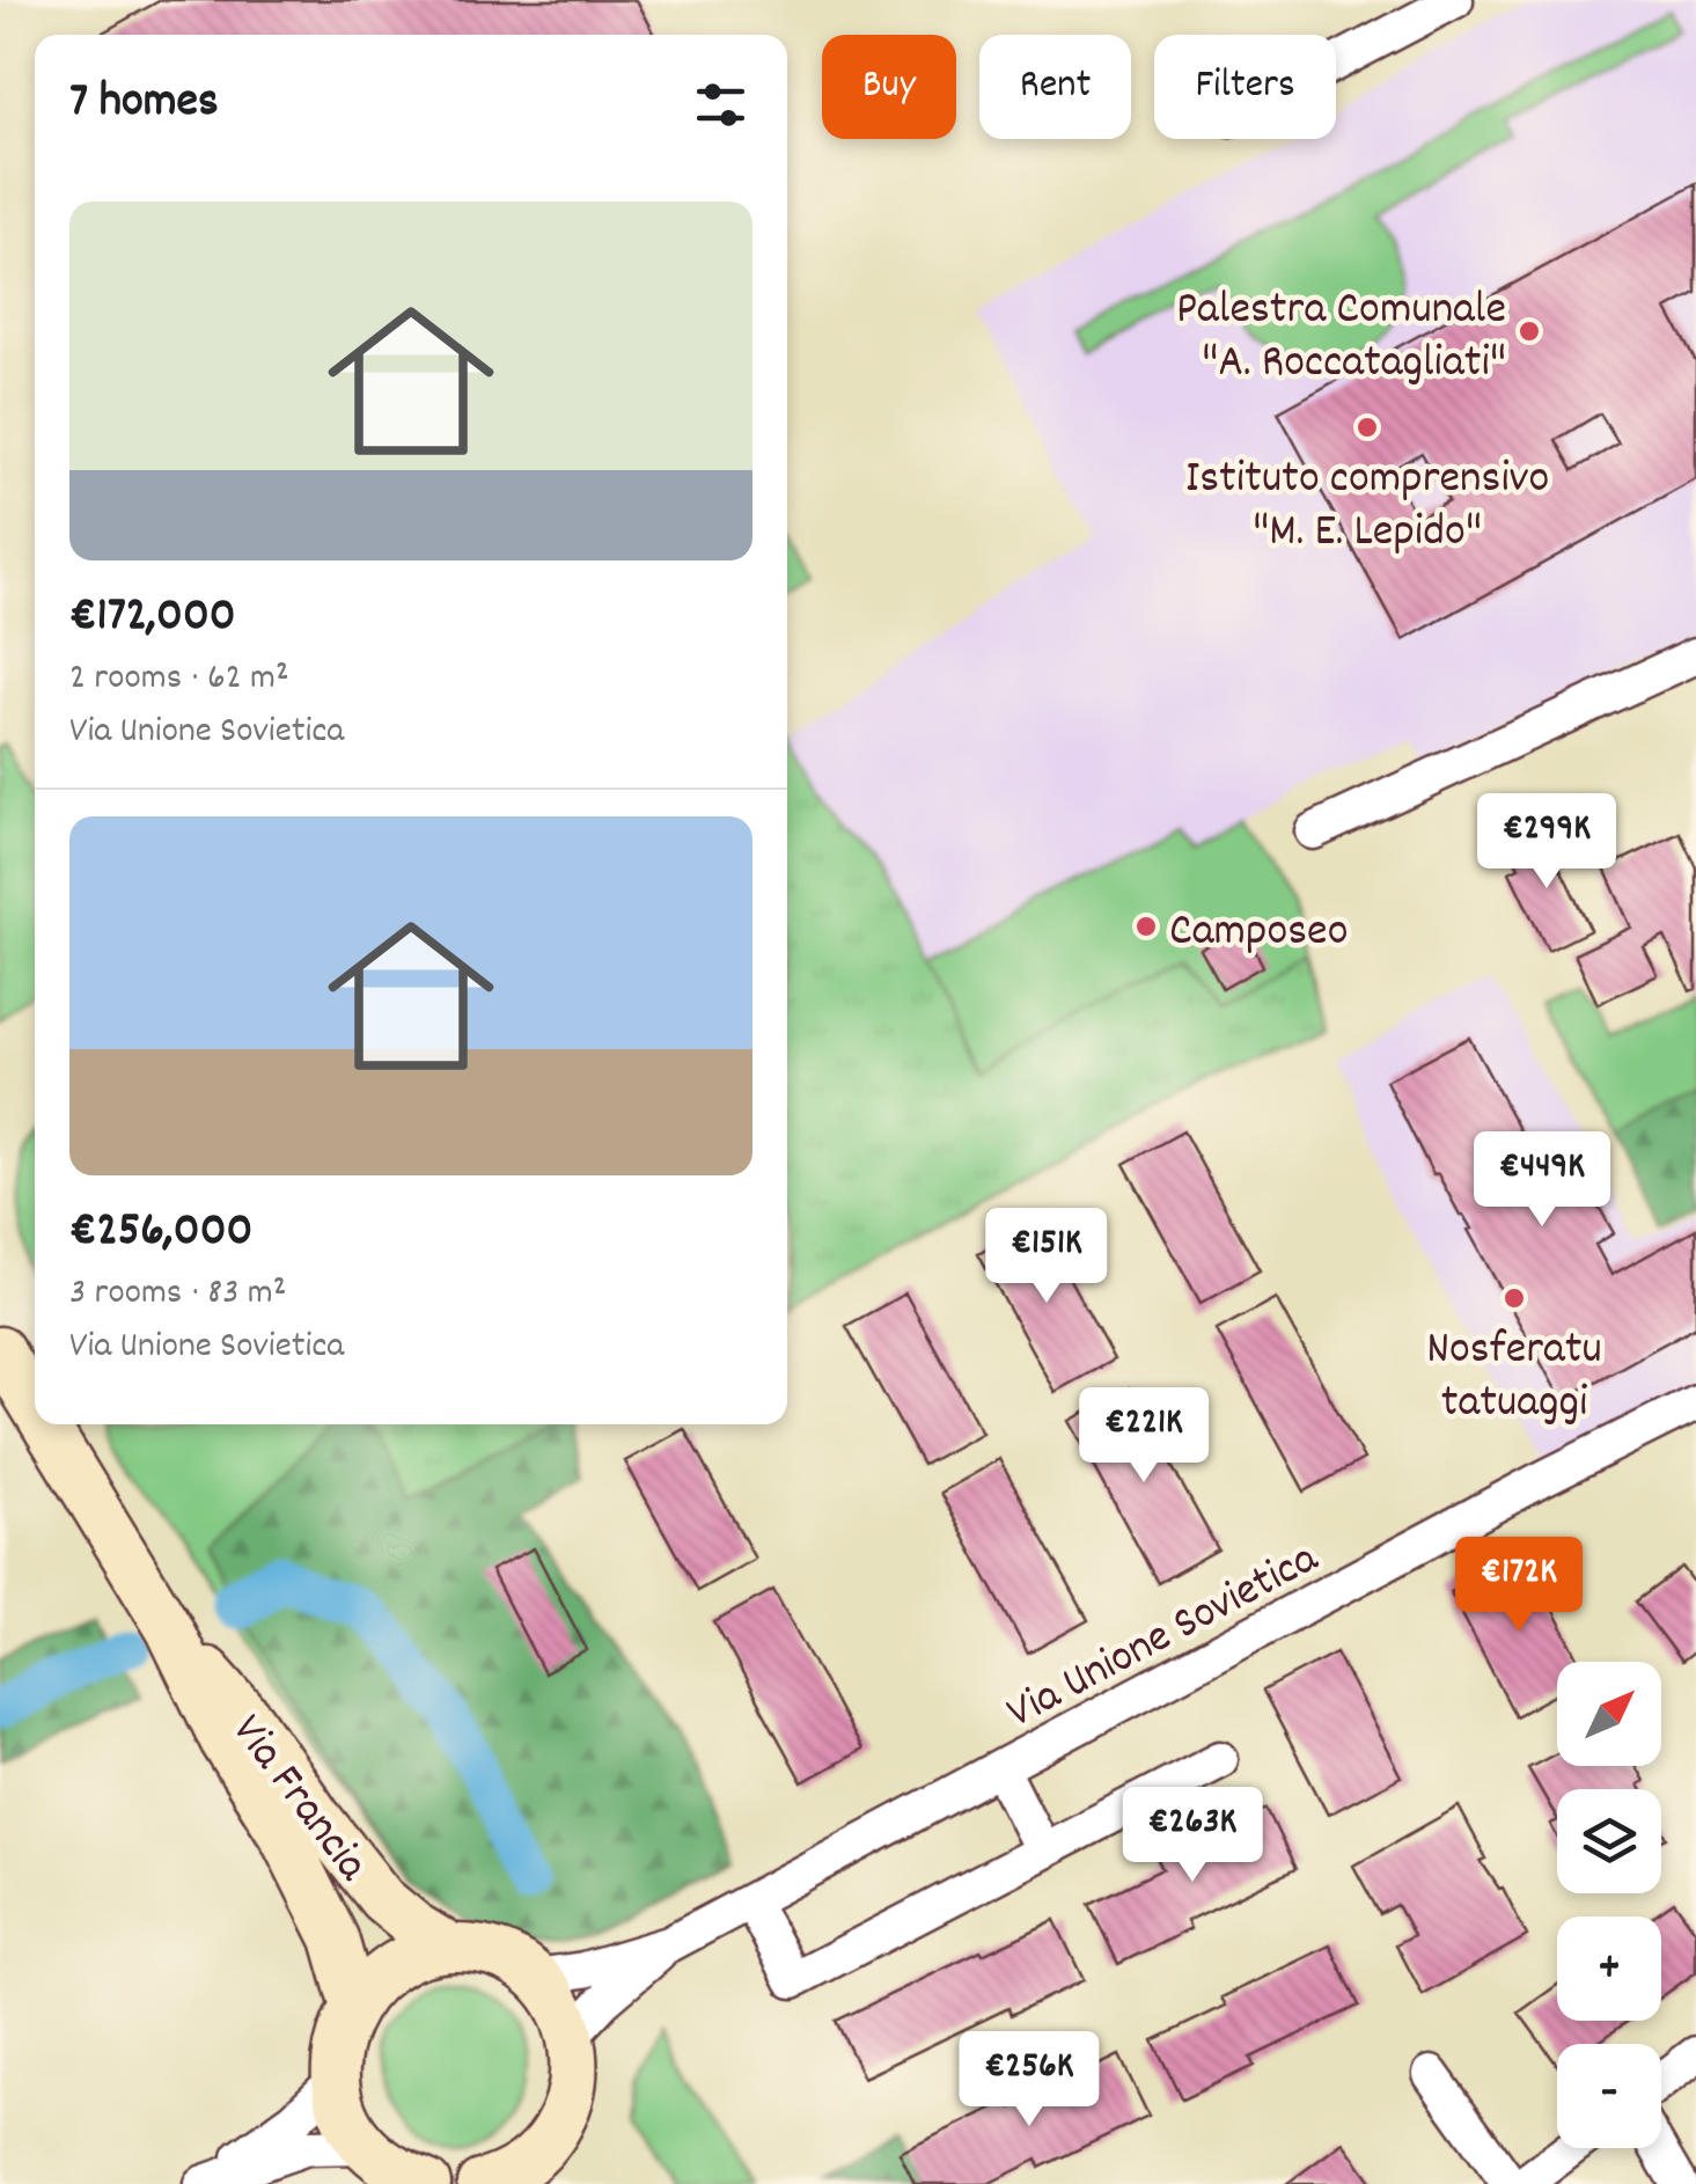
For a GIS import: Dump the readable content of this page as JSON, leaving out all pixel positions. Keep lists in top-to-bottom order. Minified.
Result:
{"streets":{"street":["Via Unione Sovietica","Via Francia"]},"crossings":[["Via Unione Sovietica","Via Francia"]],"places":["Palestra Comunale \"A. Roccatagliati\"","Istituto comprensivo \"M. E. Lepido\"","Camposeo","Nosferatu tatuaggi"],"north":"top right","page":{"chip":["Buy","Rent","Filters"],"heading":"7 homes","list":[{"name":"€172,000","note":"2 rooms · 62 m² · Via Unione Sovietica"},{"name":"€256,000","note":"3 rooms · 83 m² · Via Unione Sovietica"}],"price":["€299K","€449K","€151K","€221K","€172K","€263K","€256K"],"map_buttons":["+","−"]}}
